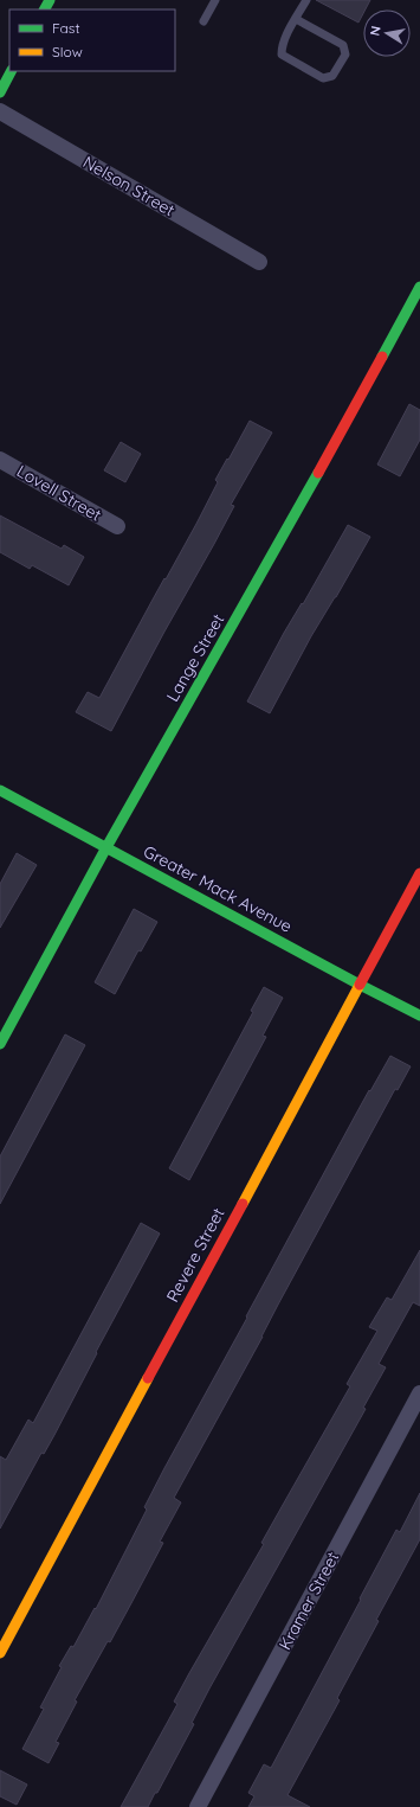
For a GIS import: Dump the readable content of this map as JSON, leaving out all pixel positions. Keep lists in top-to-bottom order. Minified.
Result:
{"streets":{"street":["Nelson Street","Lovell Street","Lange Street","Greater Mack Avenue","Revere Street","Kramer Street"]},"crossings":[["Lange Street","Greater Mack Avenue"],["Greater Mack Avenue","Revere Street"]],"legend":["Fast","Slow"],"north":"left"}
